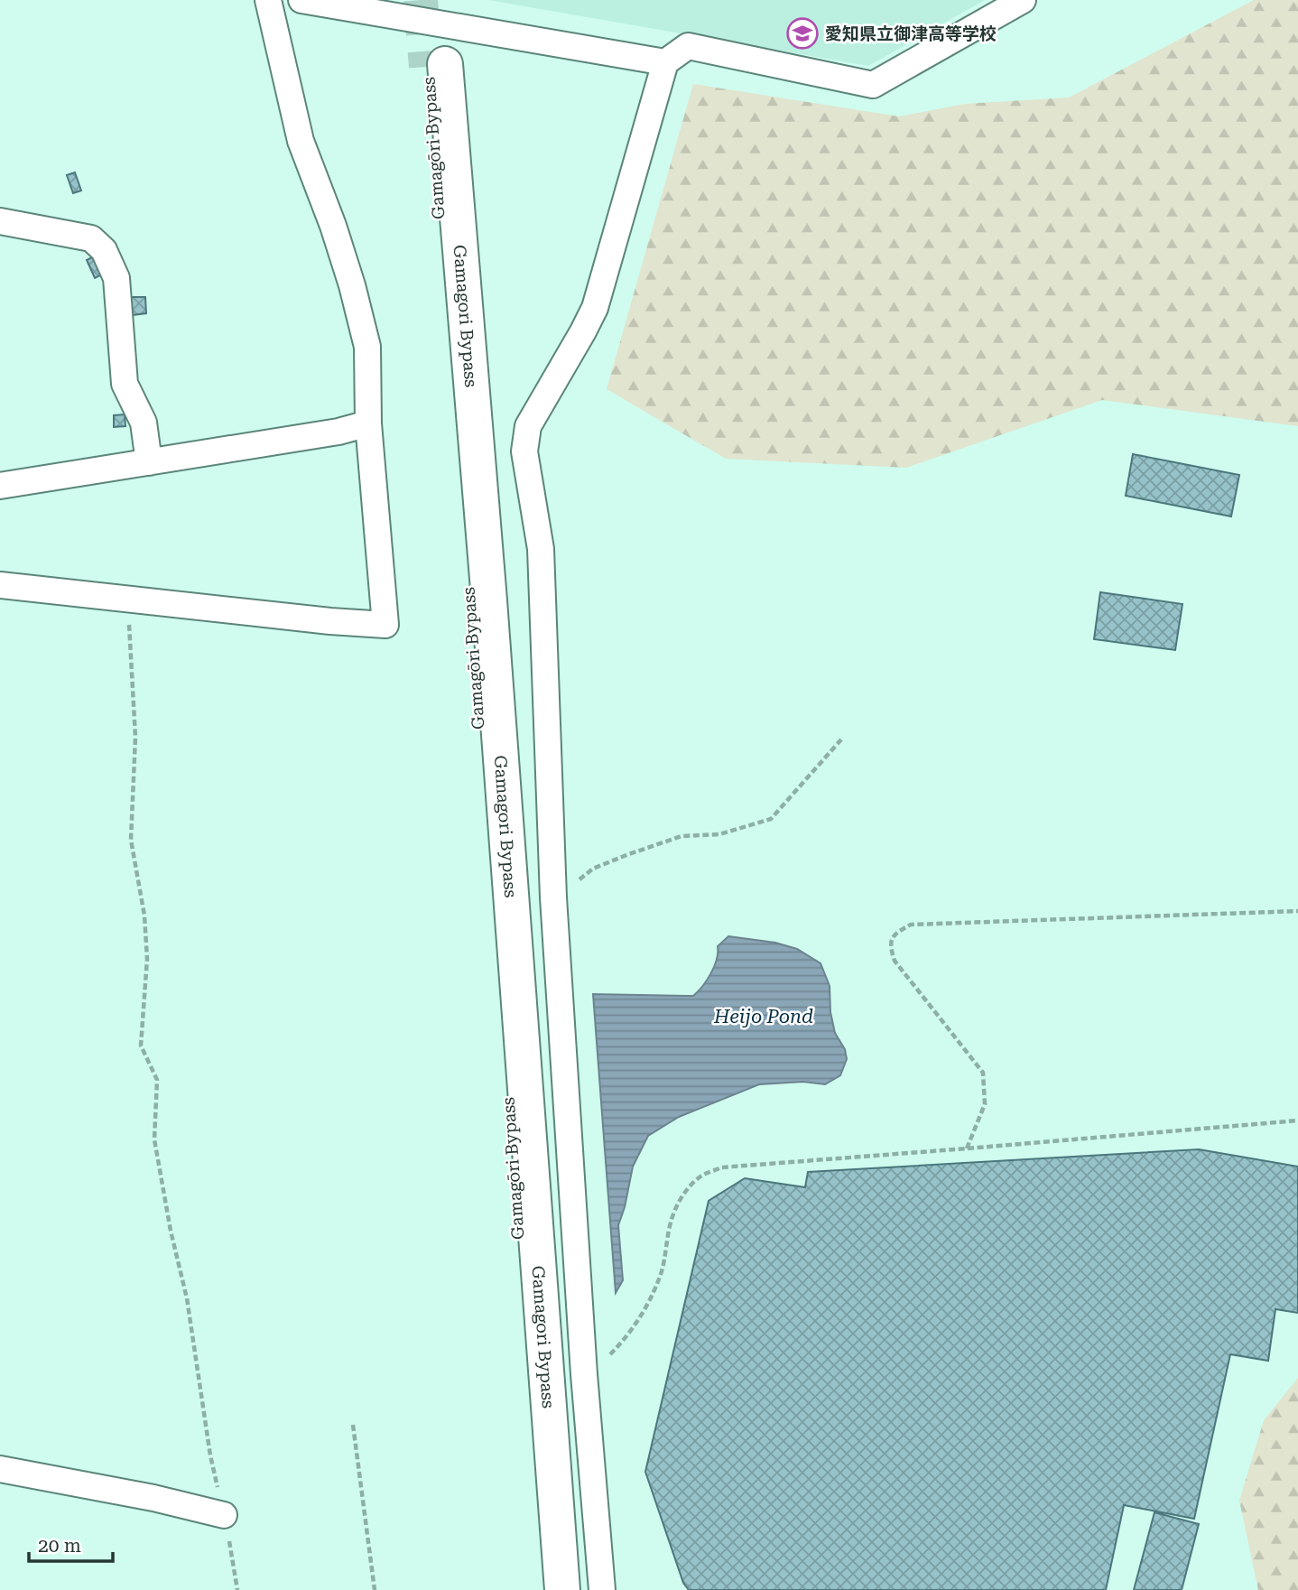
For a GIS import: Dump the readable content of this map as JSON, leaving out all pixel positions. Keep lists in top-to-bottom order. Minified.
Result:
{"streets":{"highway":["Gamagōri Bypass","Gamagori Bypass"]},"crossings":[["Gamagōri Bypass","Gamagori Bypass"]],"water":["Heijo Pond"],"places":{"school or university":["愛知県立御津高等学校"]},"scale_bar":"20 m"}
